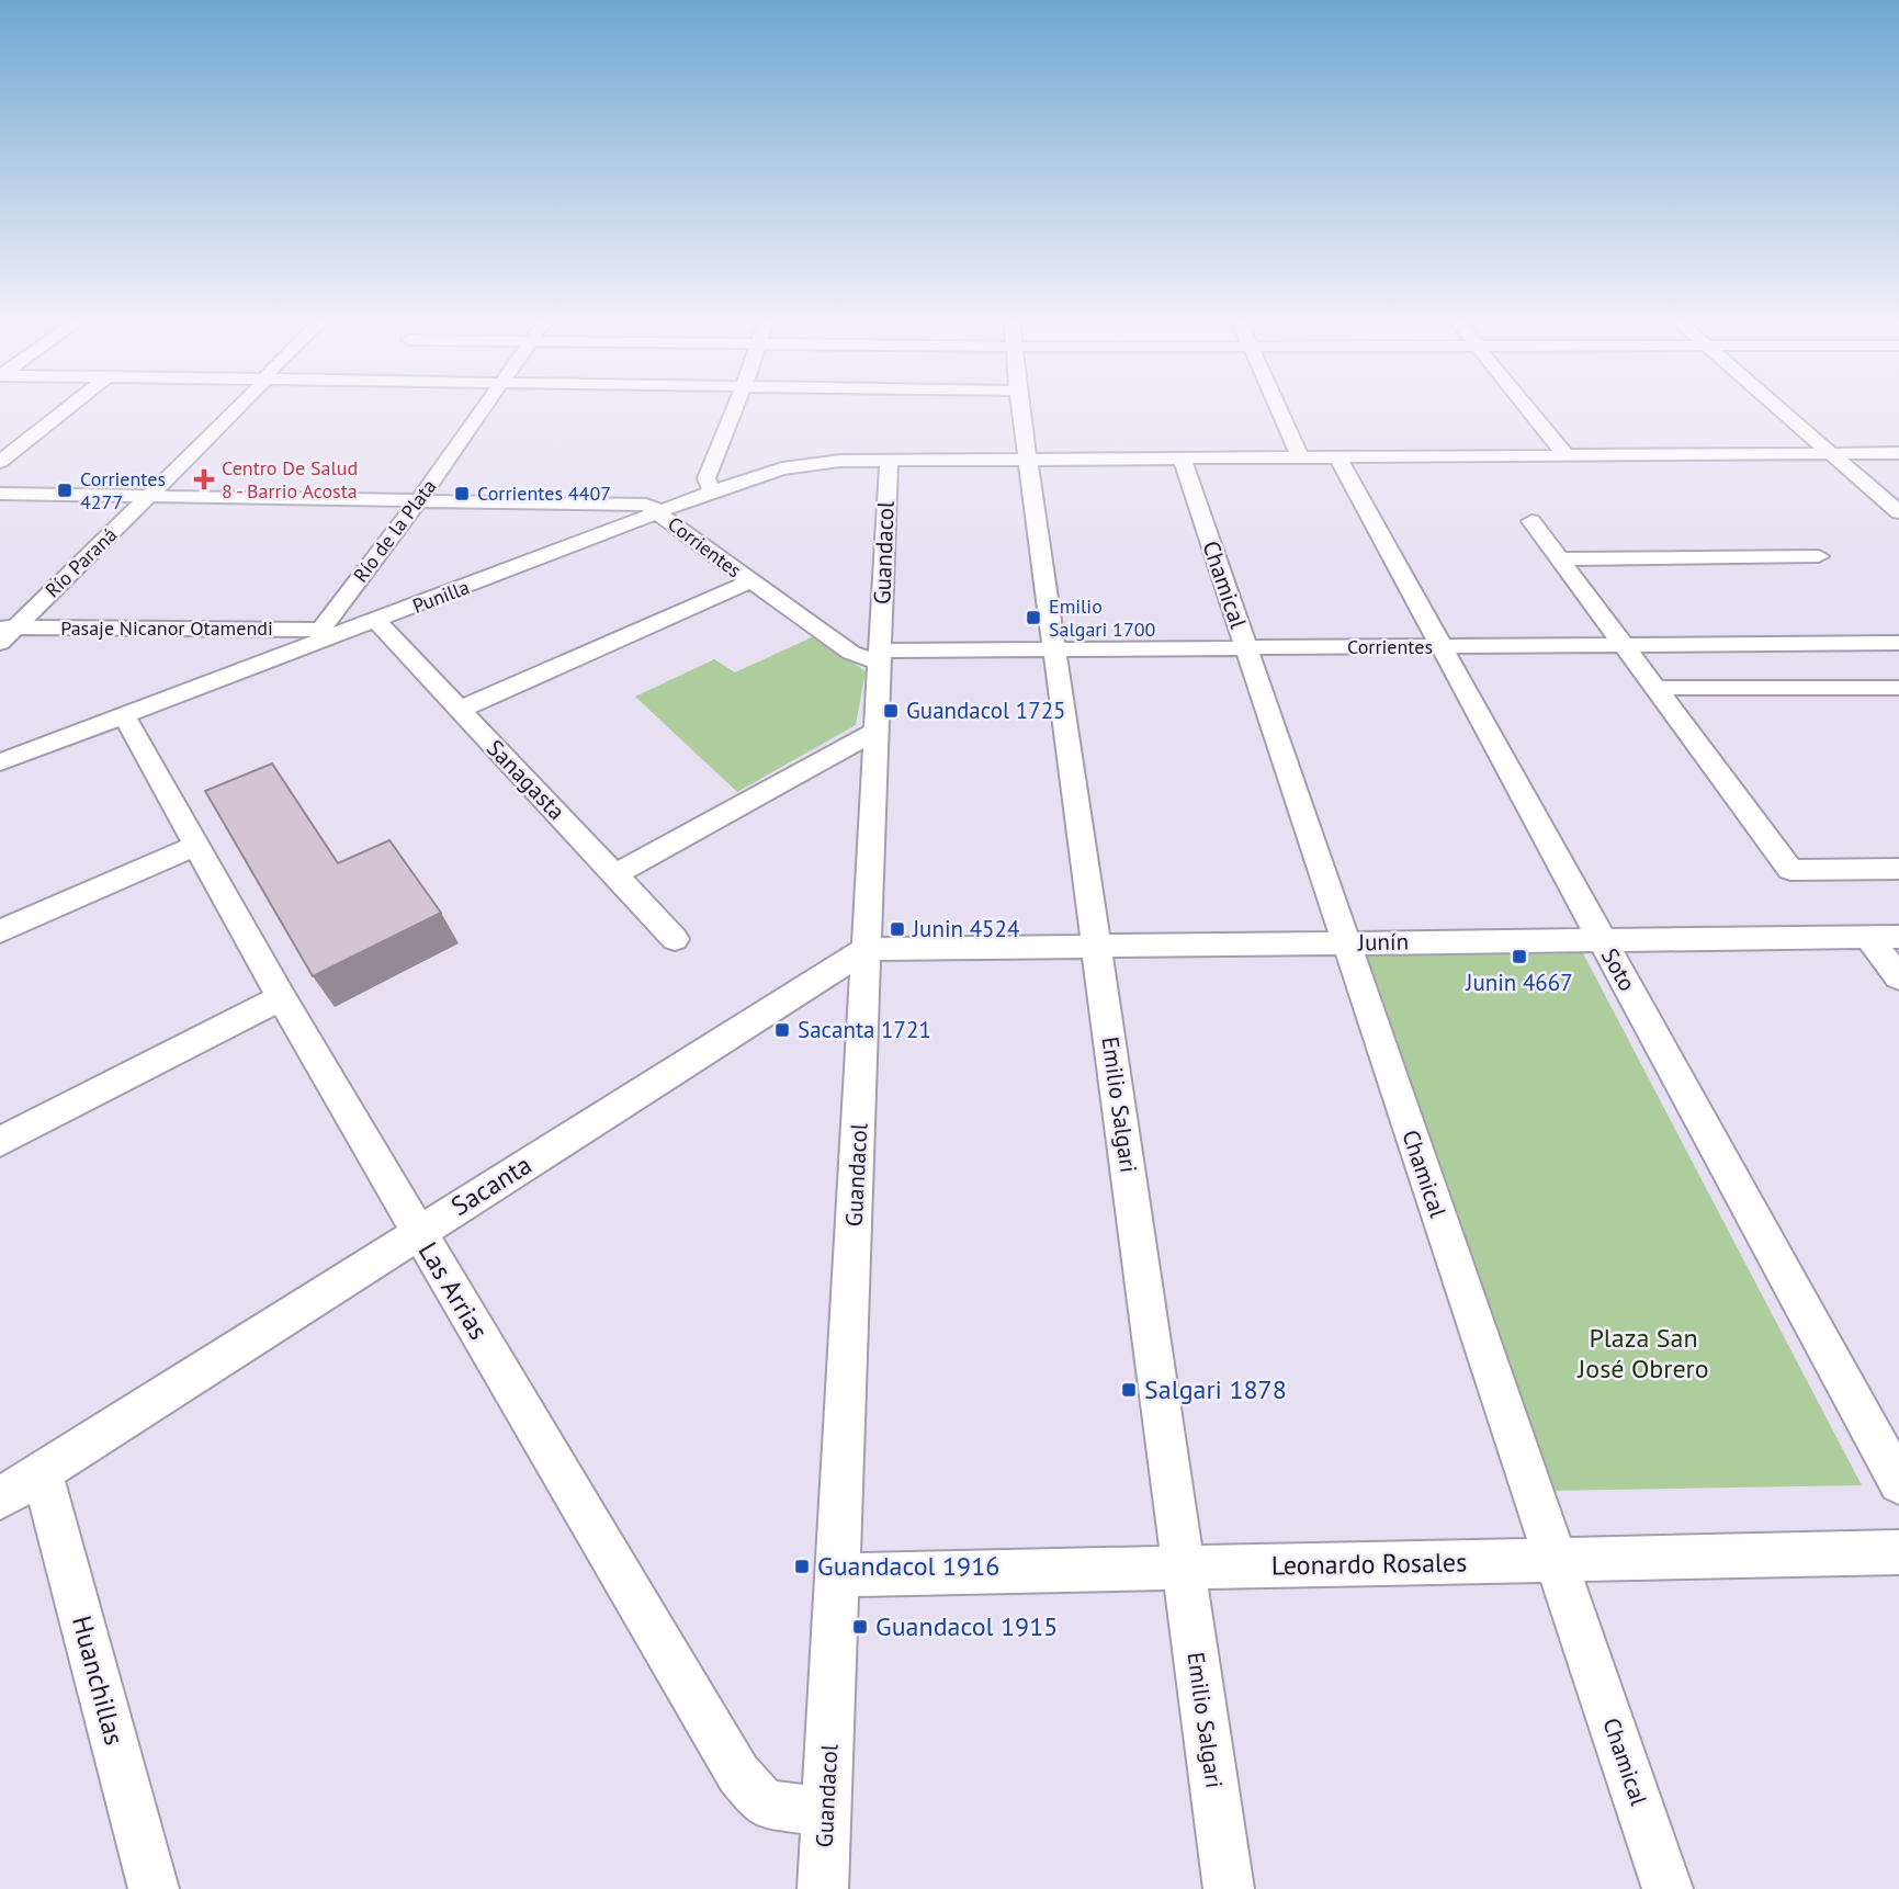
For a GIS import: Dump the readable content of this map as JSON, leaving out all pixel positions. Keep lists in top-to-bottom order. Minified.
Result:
{"streets":{"street":["Río de la Plata","Corrientes","Guandacol","Río Paraná","Chamical","Punilla","Pasaje Nicanor Otamendi","Sanagasta","Junín","Soto","Emilio Salgari","Sacanta","Las Arrias","Leonardo Rosales","Huanchillas"]},"crossings":[["Río de la Plata","Corrientes"],["Río de la Plata","Punilla"],["Río de la Plata","Pasaje Nicanor Otamendi"],["Corrientes","Guandacol"],["Corrientes","Río Paraná"],["Corrientes","Chamical"],["Corrientes","Punilla"],["Corrientes","Soto"],["Corrientes","Emilio Salgari"],["Guandacol","Punilla"],["Guandacol","Junín"],["Guandacol","Sacanta"],["Guandacol","Las Arrias"],["Guandacol","Leonardo Rosales"],["Río Paraná","Pasaje Nicanor Otamendi"],["Chamical","Junín"],["Chamical","Leonardo Rosales"],["Punilla","Pasaje Nicanor Otamendi"],["Punilla","Sanagasta"],["Punilla","Emilio Salgari"],["Punilla","Las Arrias"],["Junín","Soto"],["Junín","Emilio Salgari"],["Junín","Sacanta"],["Emilio Salgari","Leonardo Rosales"],["Sacanta","Las Arrias"],["Sacanta","Huanchillas"]],"parks":["Plaza San José Obrero"],"places":{"health":["Centro De Salud 8 - Barrio Acosta"],"transit":["Corrientes 4277","Corrientes 4407","Emilio Salgari 1700","Guandacol 1725","Junin 4524","Junin 4667","Sacanta 1721","Salgari 1878","Guandacol 1916","Guandacol 1915"]}}
